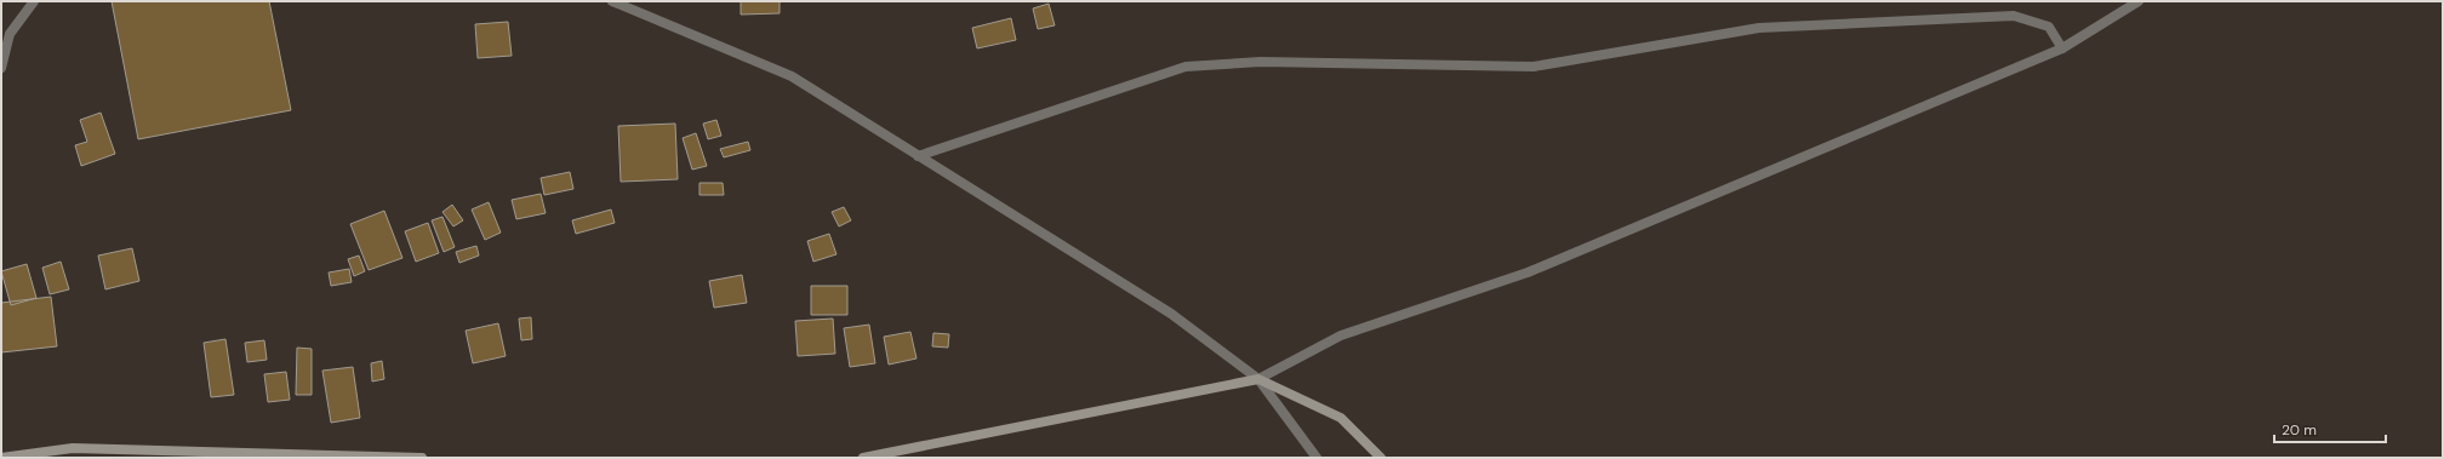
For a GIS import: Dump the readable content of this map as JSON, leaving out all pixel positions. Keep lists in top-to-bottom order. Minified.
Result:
{"scale_bar":"20 m"}
